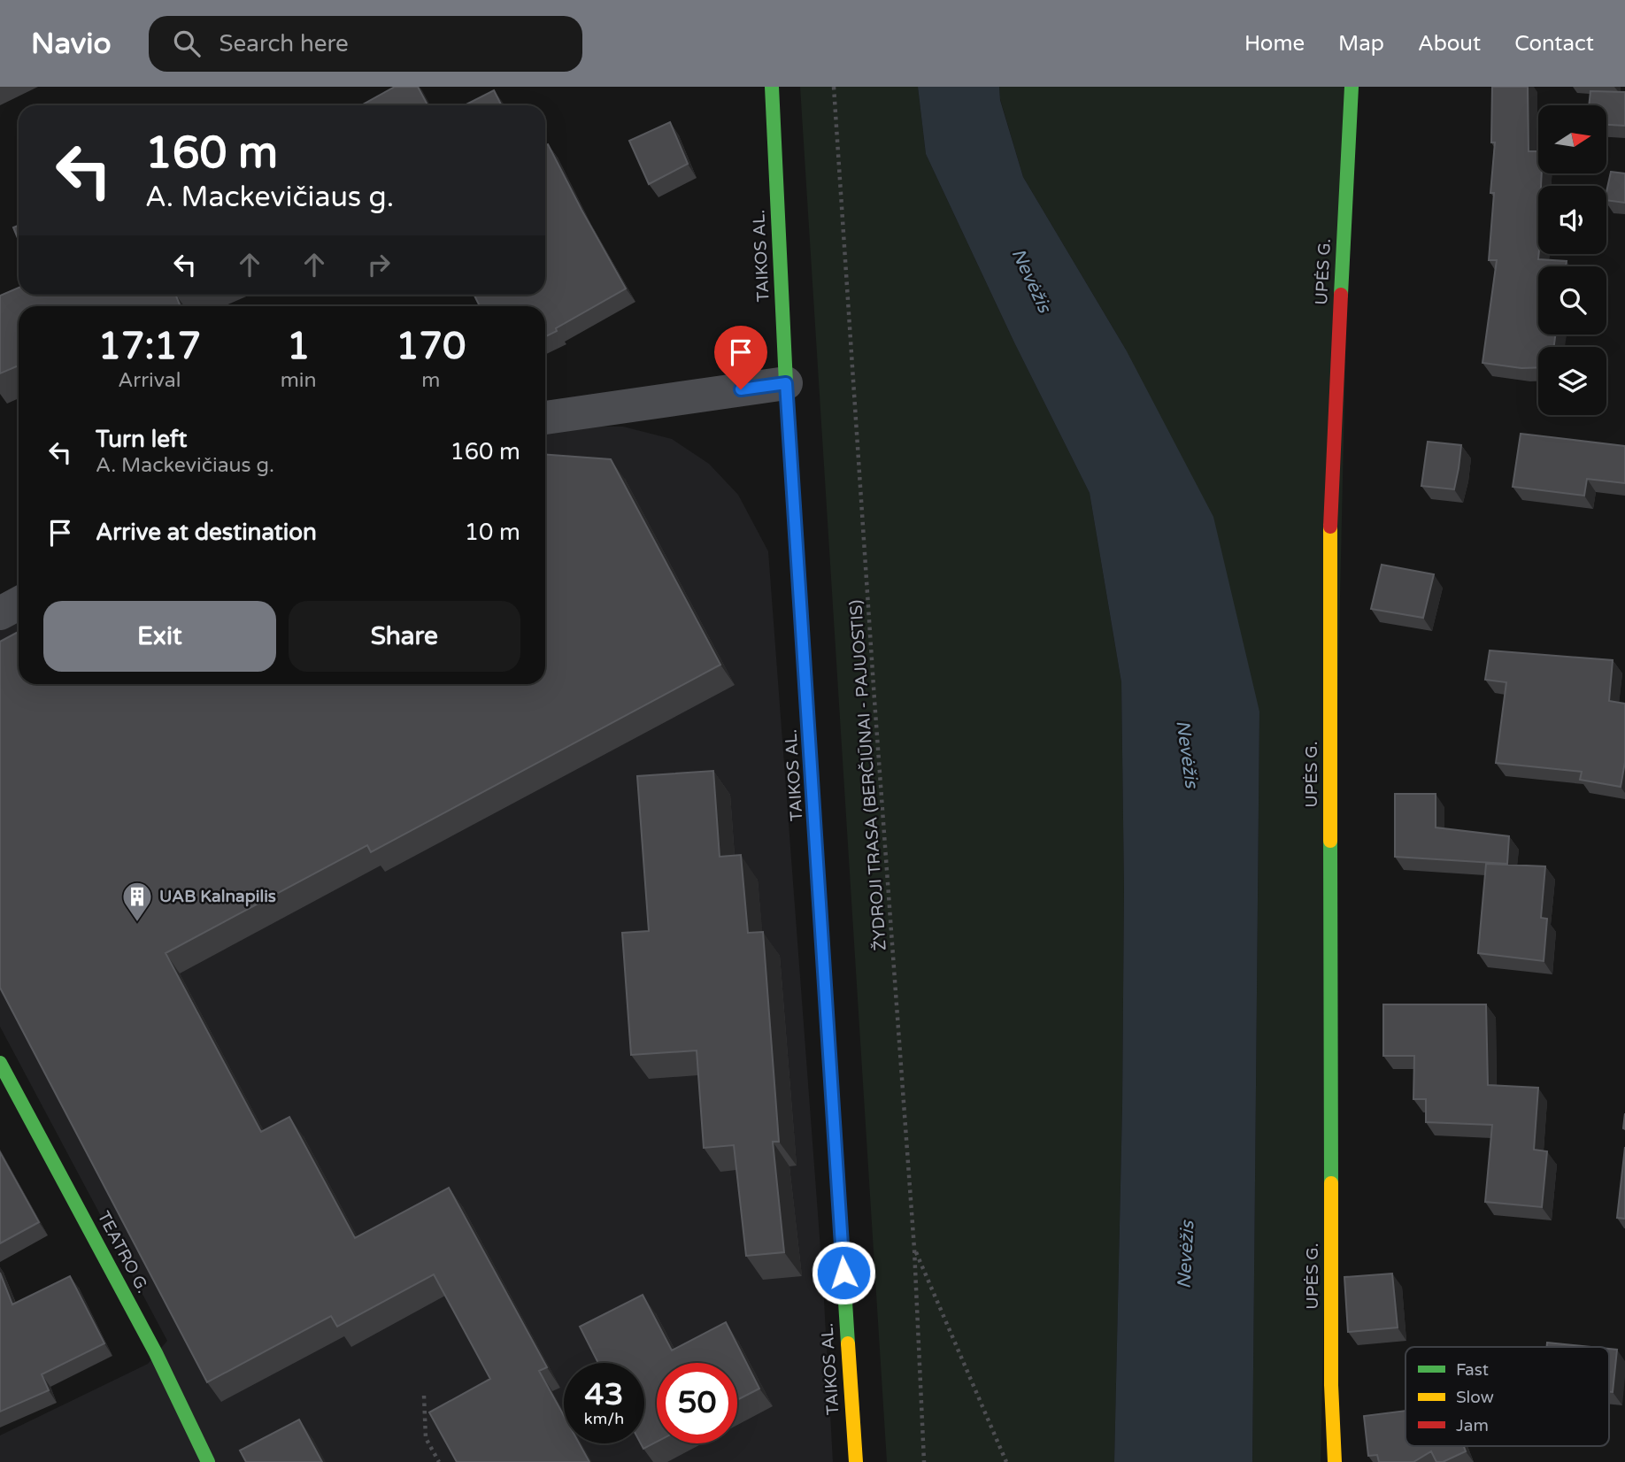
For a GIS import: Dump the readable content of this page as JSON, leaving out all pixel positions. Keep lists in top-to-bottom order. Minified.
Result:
{"streets":{"street":["TAIKOS AL.","UPĖS G.","TEATRO G."],"path":["ŽYDROJI TRASA (BERČIŪNAI - PAJUOSTIS)"]},"water":["Nevėžis"],"places":{"building":["UAB Kalnapilis"]},"legend":["Fast","Slow","Jam"],"north":"right","page":{"header":"Navio","search":"Search here","nav":["Home","Map","About","Contact"],"turn":["160 m","A. Mackevičiaus g."],"eta":["17:17","Arrival","1","min","170","m"],"list":[{"name":"Turn left","note":"A. Mackevičiaus g.","value":"160 m"},{"name":"Arrive at destination","value":"10 m"}],"buttons":["Exit","Share"],"speed":"43 km/h","limit":"50"}}
